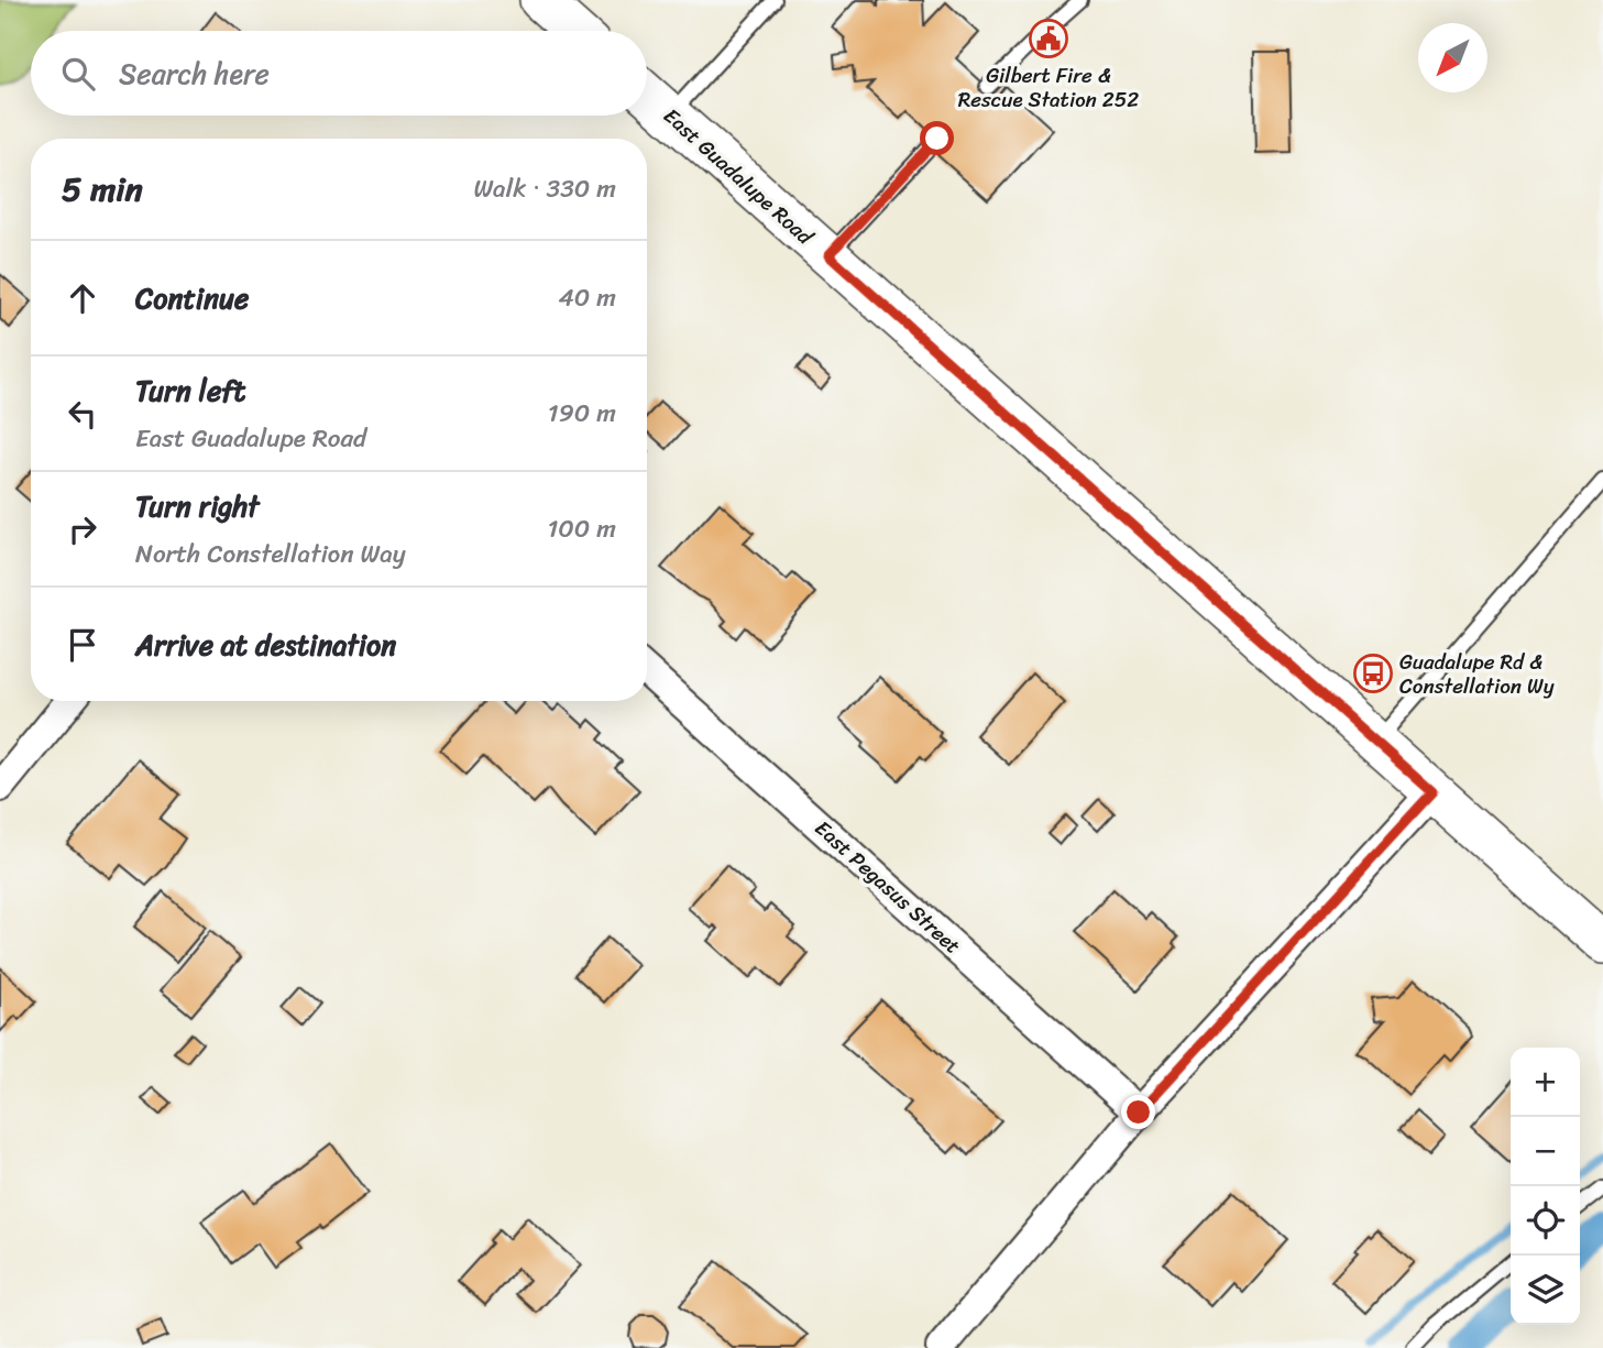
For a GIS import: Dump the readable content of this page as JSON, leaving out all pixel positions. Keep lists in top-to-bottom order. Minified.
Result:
{"streets":{"main road":["East Guadalupe Road"],"street":["East Pegasus Street"]},"places":{"public building":["Gilbert Fire & Rescue Station 252"],"bus stop":["Guadalupe Rd & Constellation Wy"]},"north":"bottom left","page":{"search":"Search here","heading":["5 min","Walk · 330 m"],"list":[["Continue","40 m"],["Turn left","East Guadalupe Road","190 m"],["Turn right","North Constellation Way","100 m"],"Arrive at destination"],"map_buttons":["+","−"]}}
